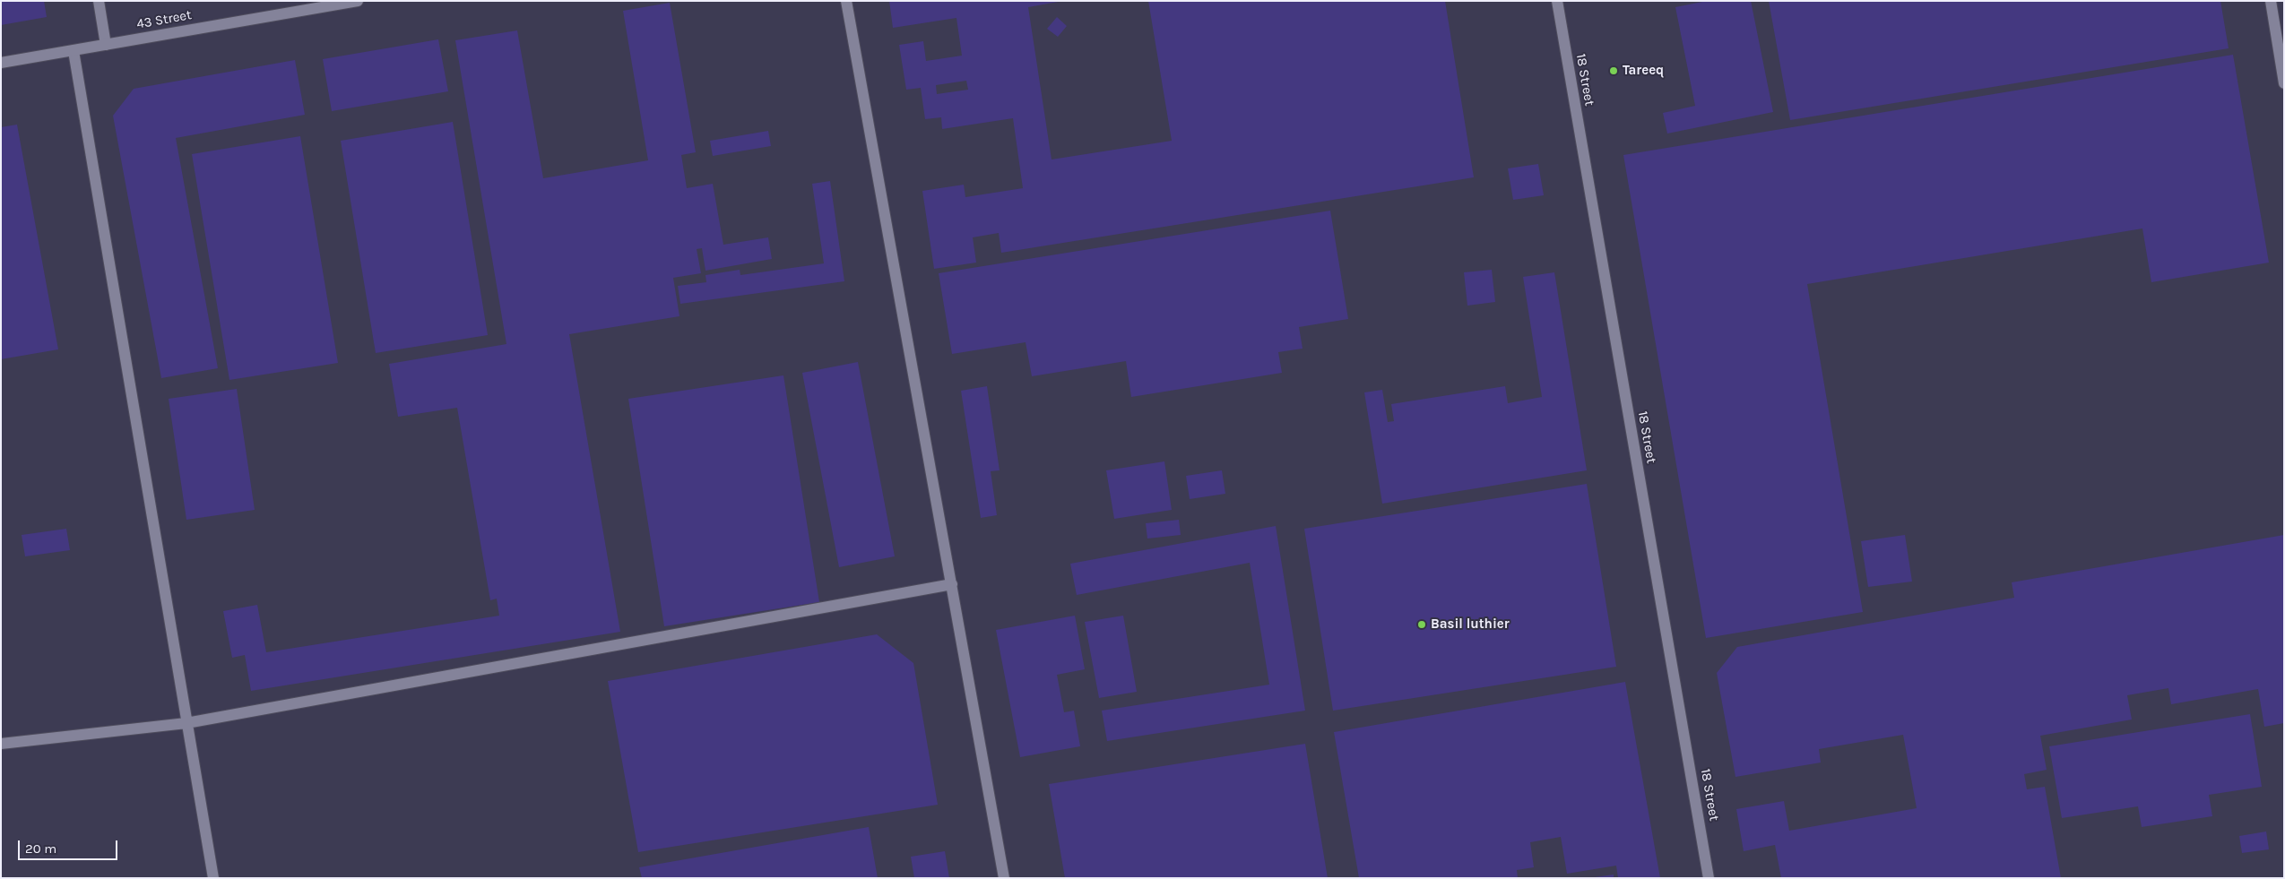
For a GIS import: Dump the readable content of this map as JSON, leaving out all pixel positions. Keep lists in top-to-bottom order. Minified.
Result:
{"streets":{"street":["43 Street","18 Street"]},"places":["Tareeq","Basil luthier"],"scale_bar":"20 m"}
